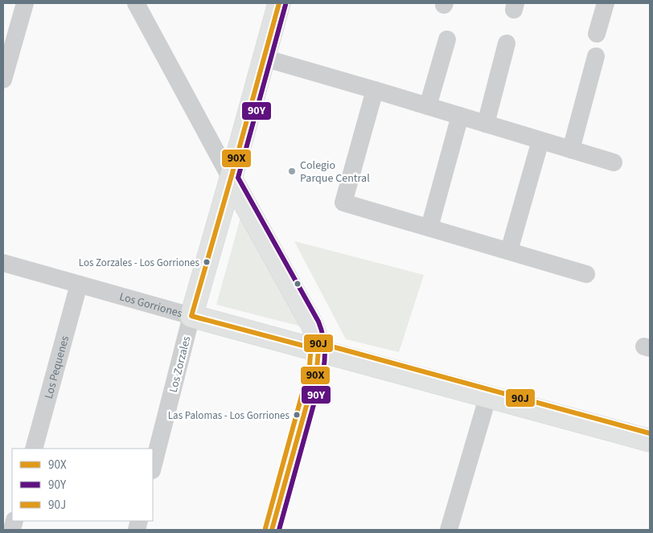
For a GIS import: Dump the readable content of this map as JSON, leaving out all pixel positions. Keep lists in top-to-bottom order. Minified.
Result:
{"streets":{"street":["Los Gorriones","Los Zorzales","Los Pequenes"]},"crossings":[["Los Gorriones","Los Zorzales"],["Los Gorriones","Los Pequenes"]],"places":["Colegio Parque Central","Los Zorzales - Los Gorriones","Las Palomas - Los Gorriones"],"lines":["transit line 90X","transit line 90Y","transit line 90J"],"legend":["90X","90Y","90J"]}
